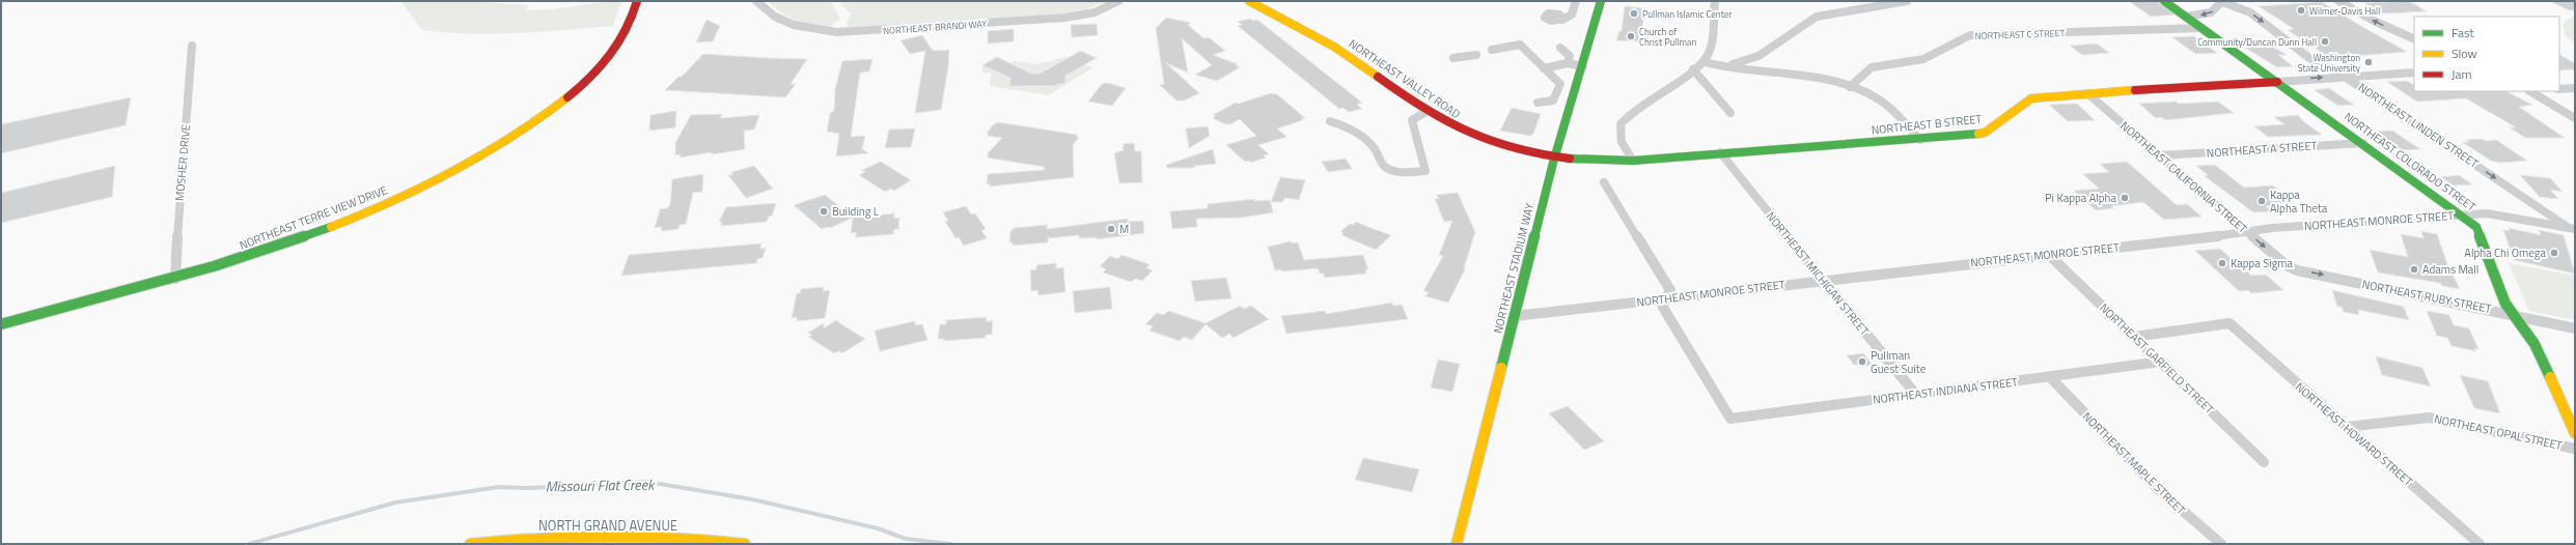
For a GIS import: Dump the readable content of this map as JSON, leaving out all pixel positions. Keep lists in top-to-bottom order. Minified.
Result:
{"streets":{"street":["NORTHEAST BRANDI WAY","NORTHEAST C STREET","NORTHEAST VALLEY ROAD","NORTHEAST B STREET","NORTHEAST LINDEN STREET","NORTHEAST A STREET","NORTHEAST COLORADO STREET","MOSHER DRIVE","NORTHEAST CALIFORNIA STREET","NORTHEAST TERRE VIEW DRIVE","NORTHEAST MONROE STREET","NORTHEAST STADIUM WAY","NORTHEAST MICHIGAN STREET","NORTHEAST RUBY STREET","NORTHEAST GARFIELD STREET","NORTHEAST INDIANA STREET","NORTHEAST OPAL STREET","NORTHEAST HOWARD STREET","NORTHEAST MAPLE STREET","NORTH GRAND AVENUE"]},"crossings":[["NORTHEAST C STREET","NORTHEAST COLORADO STREET"],["NORTHEAST VALLEY ROAD","NORTHEAST B STREET"],["NORTHEAST VALLEY ROAD","NORTHEAST STADIUM WAY"],["NORTHEAST B STREET","NORTHEAST LINDEN STREET"],["NORTHEAST B STREET","NORTHEAST COLORADO STREET"],["NORTHEAST B STREET","NORTHEAST CALIFORNIA STREET"],["NORTHEAST B STREET","NORTHEAST STADIUM WAY"],["NORTHEAST B STREET","NORTHEAST MICHIGAN STREET"],["NORTHEAST LINDEN STREET","NORTHEAST MONROE STREET"],["NORTHEAST A STREET","NORTHEAST COLORADO STREET"],["NORTHEAST A STREET","NORTHEAST CALIFORNIA STREET"],["NORTHEAST COLORADO STREET","NORTHEAST MONROE STREET"],["NORTHEAST COLORADO STREET","NORTHEAST RUBY STREET"],["MOSHER DRIVE","NORTHEAST TERRE VIEW DRIVE"],["NORTHEAST CALIFORNIA STREET","NORTHEAST MONROE STREET"],["NORTHEAST CALIFORNIA STREET","NORTHEAST RUBY STREET"],["NORTHEAST MONROE STREET","NORTHEAST STADIUM WAY"],["NORTHEAST MONROE STREET","NORTHEAST MICHIGAN STREET"],["NORTHEAST MONROE STREET","NORTHEAST GARFIELD STREET"],["NORTHEAST MONROE STREET","NORTHEAST INDIANA STREET"],["NORTHEAST MICHIGAN STREET","NORTHEAST INDIANA STREET"],["NORTHEAST GARFIELD STREET","NORTHEAST INDIANA STREET"],["NORTHEAST GARFIELD STREET","NORTHEAST HOWARD STREET"],["NORTHEAST INDIANA STREET","NORTHEAST MAPLE STREET"],["NORTHEAST OPAL STREET","NORTHEAST HOWARD STREET"]],"one_way":["NORTHEAST LINDEN STREET","NORTHEAST RUBY STREET"],"water":["Missouri Flat Creek"],"places":["Wilmer-Davis Hall","Pullman Islamic Center","Church of Christ Pullman","Community/Duncan Dunn Hall","Washington State University","Pi Kappa Alpha","Kappa Alpha Theta","Building L","M","Alpha Chi Omega","Kappa Sigma","Adams Mall","Pullman Guest Suite"],"legend":["Fast","Slow","Jam"]}
